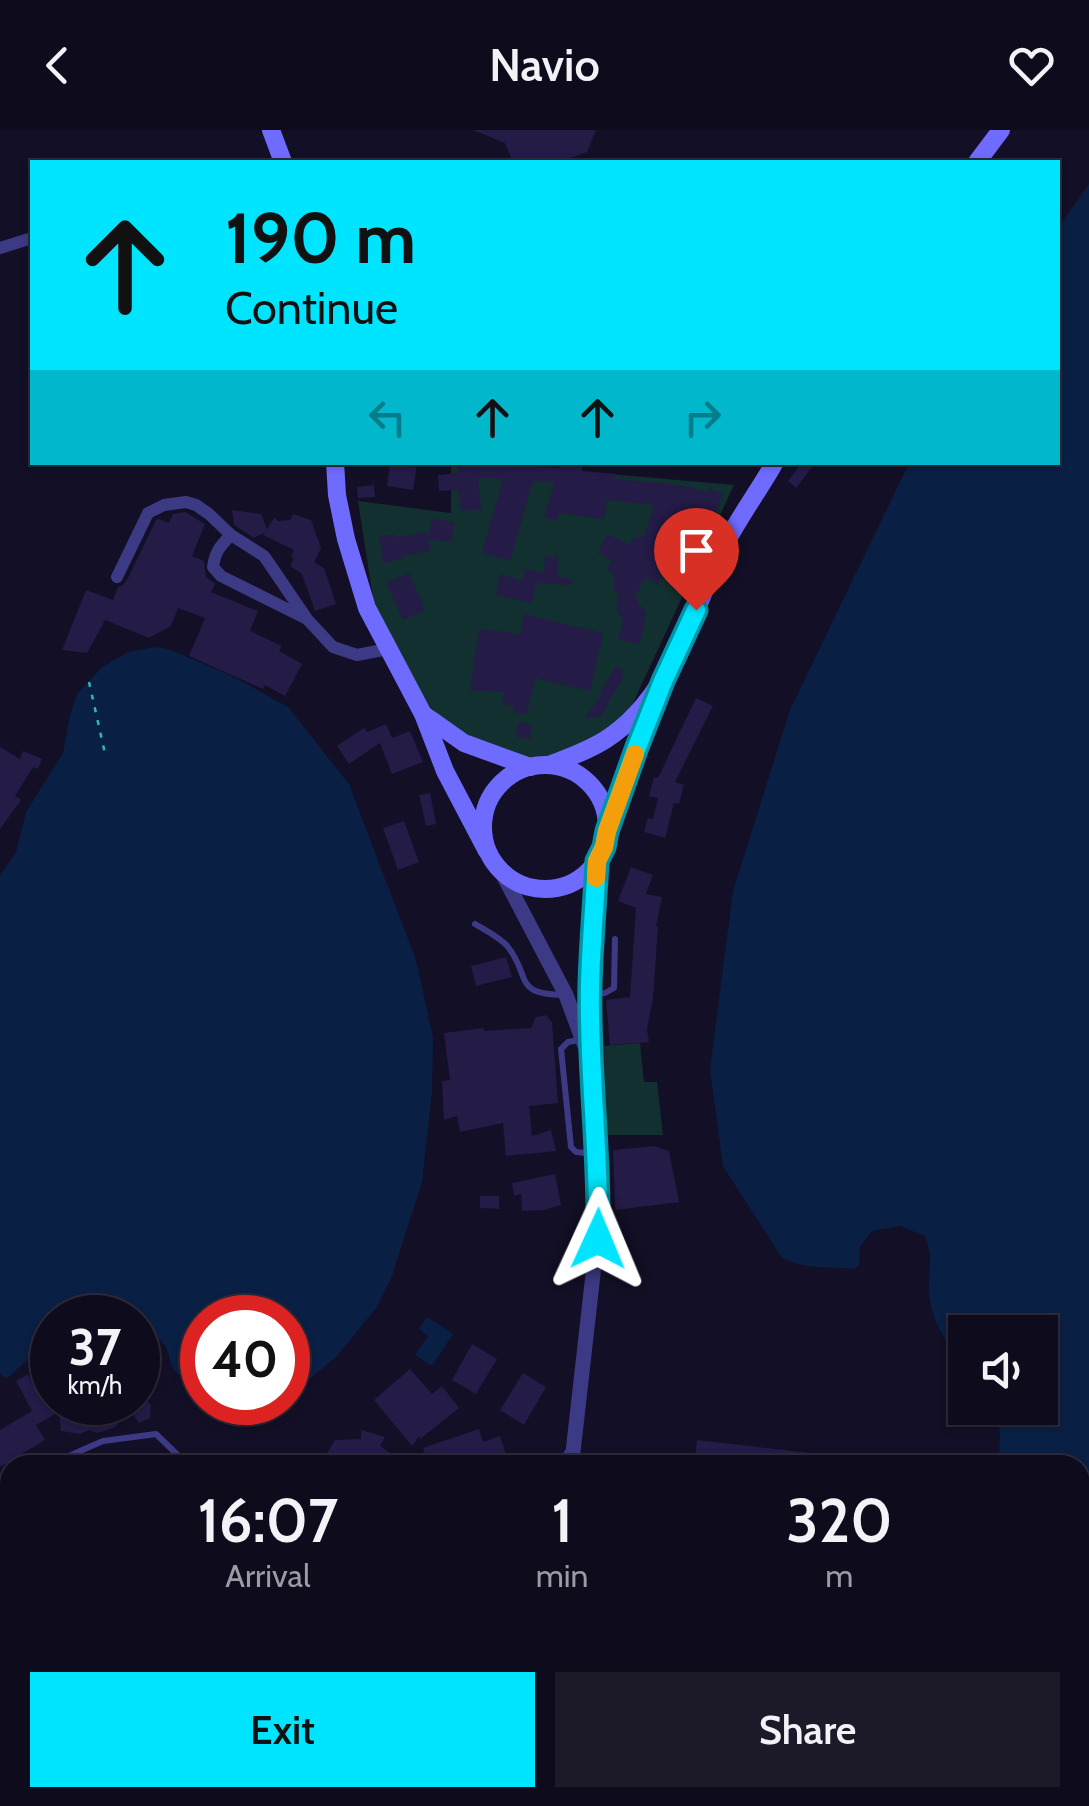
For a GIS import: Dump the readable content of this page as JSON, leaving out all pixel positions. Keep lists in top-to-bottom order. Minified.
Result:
{"page":{"header":"Navio","turn":["190 m","Continue"],"speed":"37 km/h","limit":"40","eta":["16:07","Arrival","1","min","320","m"],"buttons":["Exit","Share"]}}
